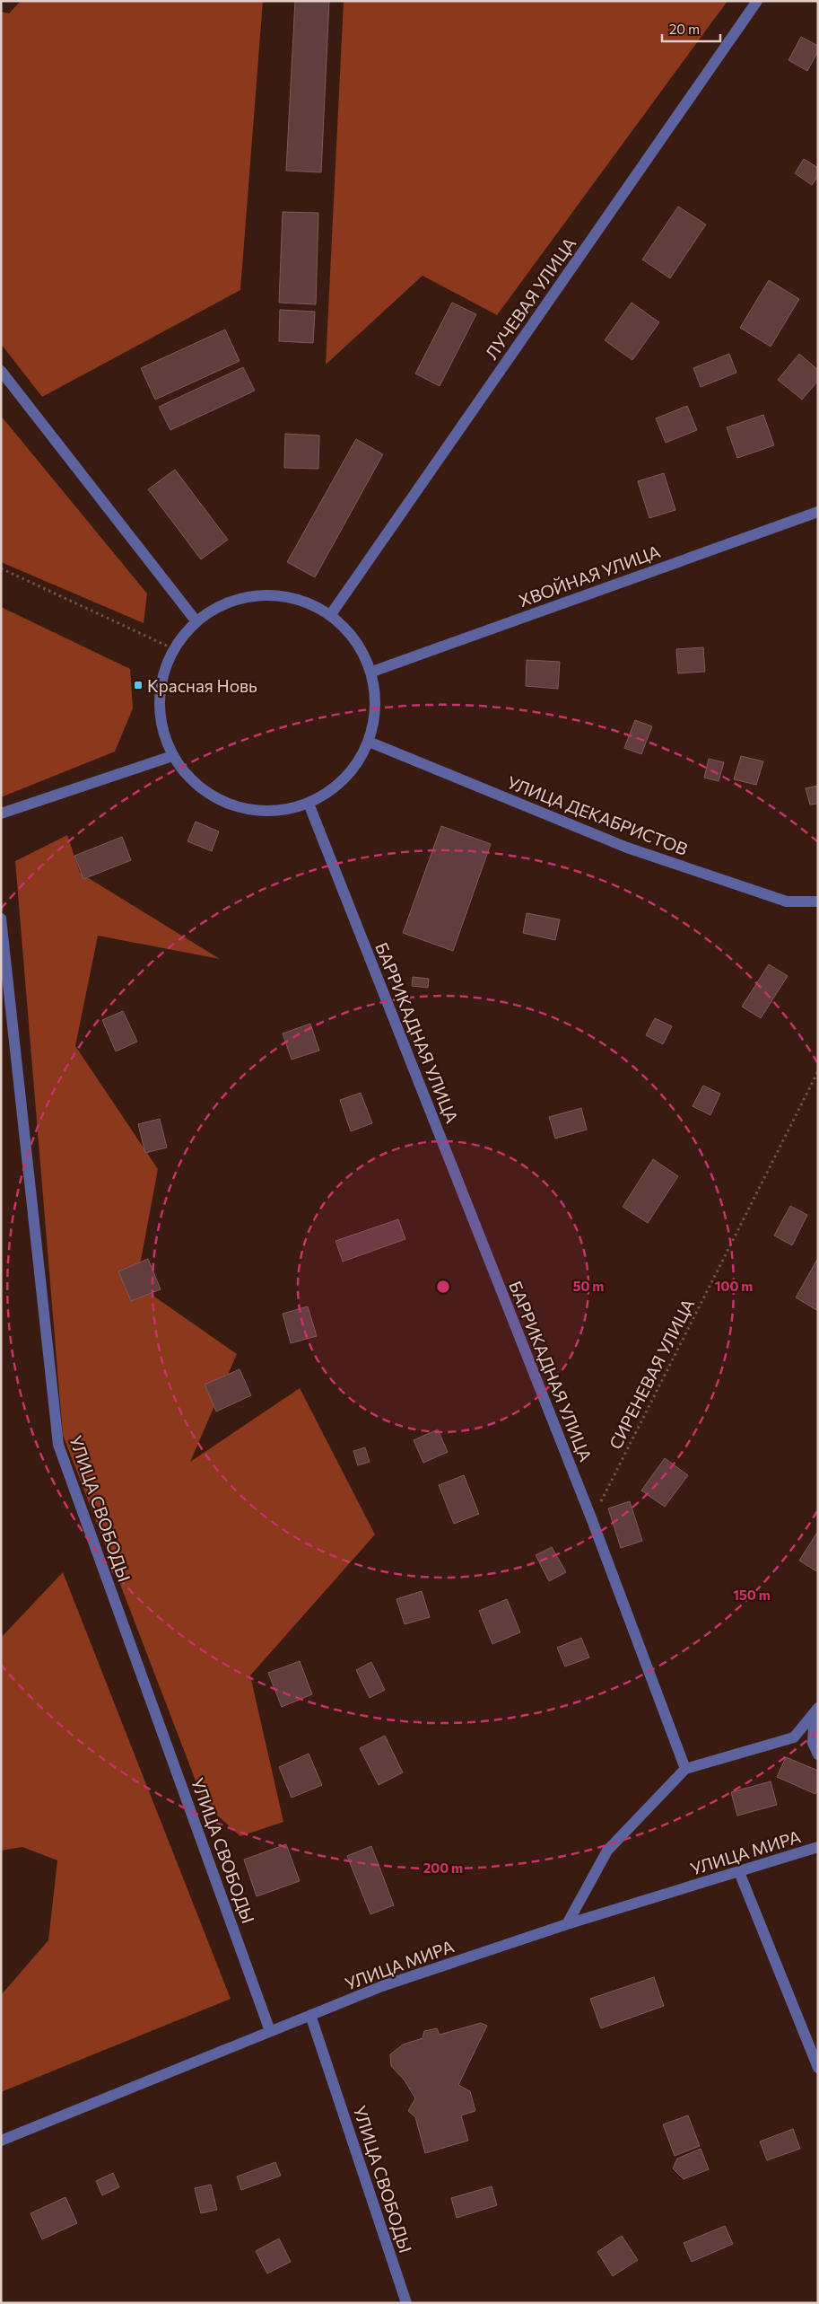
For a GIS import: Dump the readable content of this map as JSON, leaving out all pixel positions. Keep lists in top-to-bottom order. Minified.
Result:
{"streets":{"street":["ЛУЧЕВАЯ УЛИЦА","ХВОЙНАЯ УЛИЦА","УЛИЦА ДЕКАБРИСТОВ","БАРРИКАДНАЯ УЛИЦА","УЛИЦА СВОБОДЫ","УЛИЦА МИРА"],"path":["СИРЕНЕВАЯ УЛИЦА"]},"crossings":[["БАРРИКАДНАЯ УЛИЦА","СИРЕНЕВАЯ УЛИЦА"],["УЛИЦА СВОБОДЫ","УЛИЦА МИРА"]],"places":{"transit":["Красная Новь"]},"scale_bar":"20 m","rings":["50 m","100 m","150 m","200 m"]}
